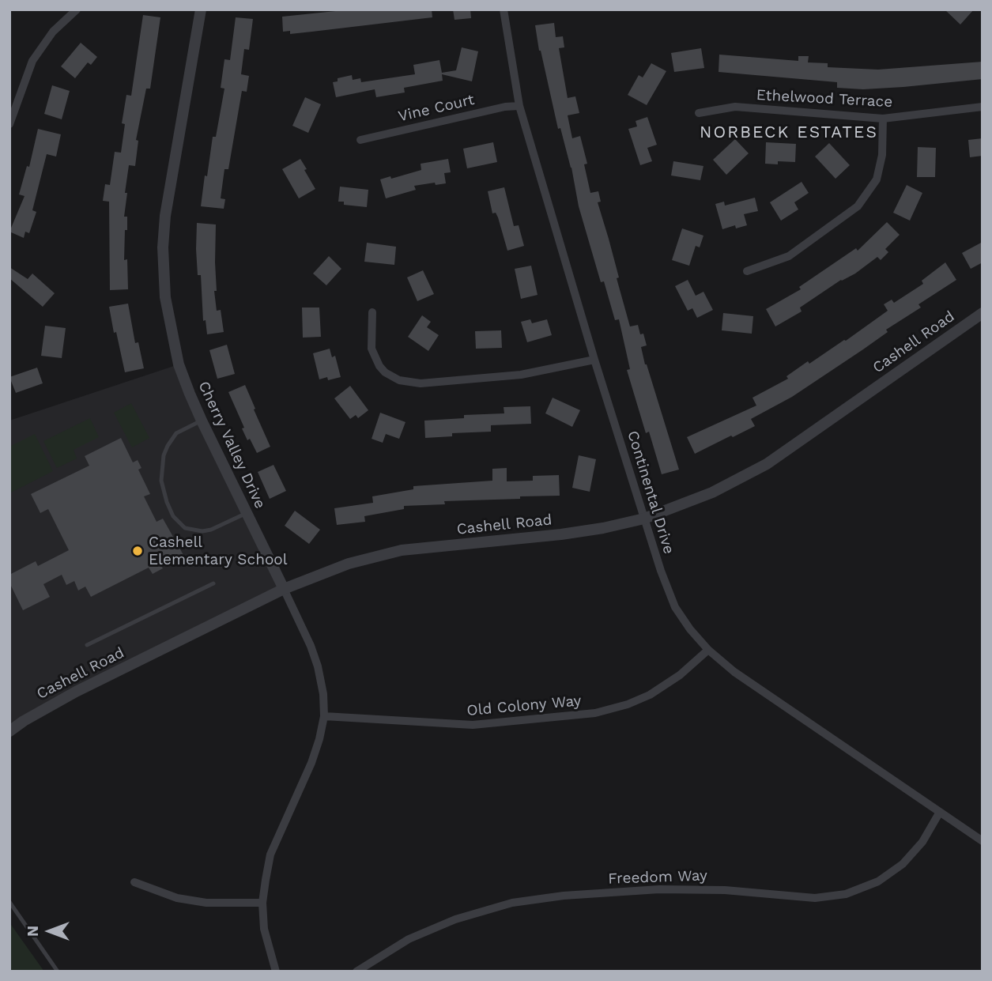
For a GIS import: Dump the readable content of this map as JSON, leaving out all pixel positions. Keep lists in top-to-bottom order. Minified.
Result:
{"streets":{"street":["Ethelwood Terrace","Vine Court","Cashell Road","Cherry Valley Drive","Continental Drive","Old Colony Way","Freedom Way"]},"crossings":[["Vine Court","Continental Drive"],["Cashell Road","Cherry Valley Drive"],["Cashell Road","Continental Drive"],["Cherry Valley Drive","Old Colony Way"],["Continental Drive","Old Colony Way"],["Continental Drive","Freedom Way"]],"districts":["NORBECK ESTATES"],"places":["Cashell Elementary School"],"north":"left"}
